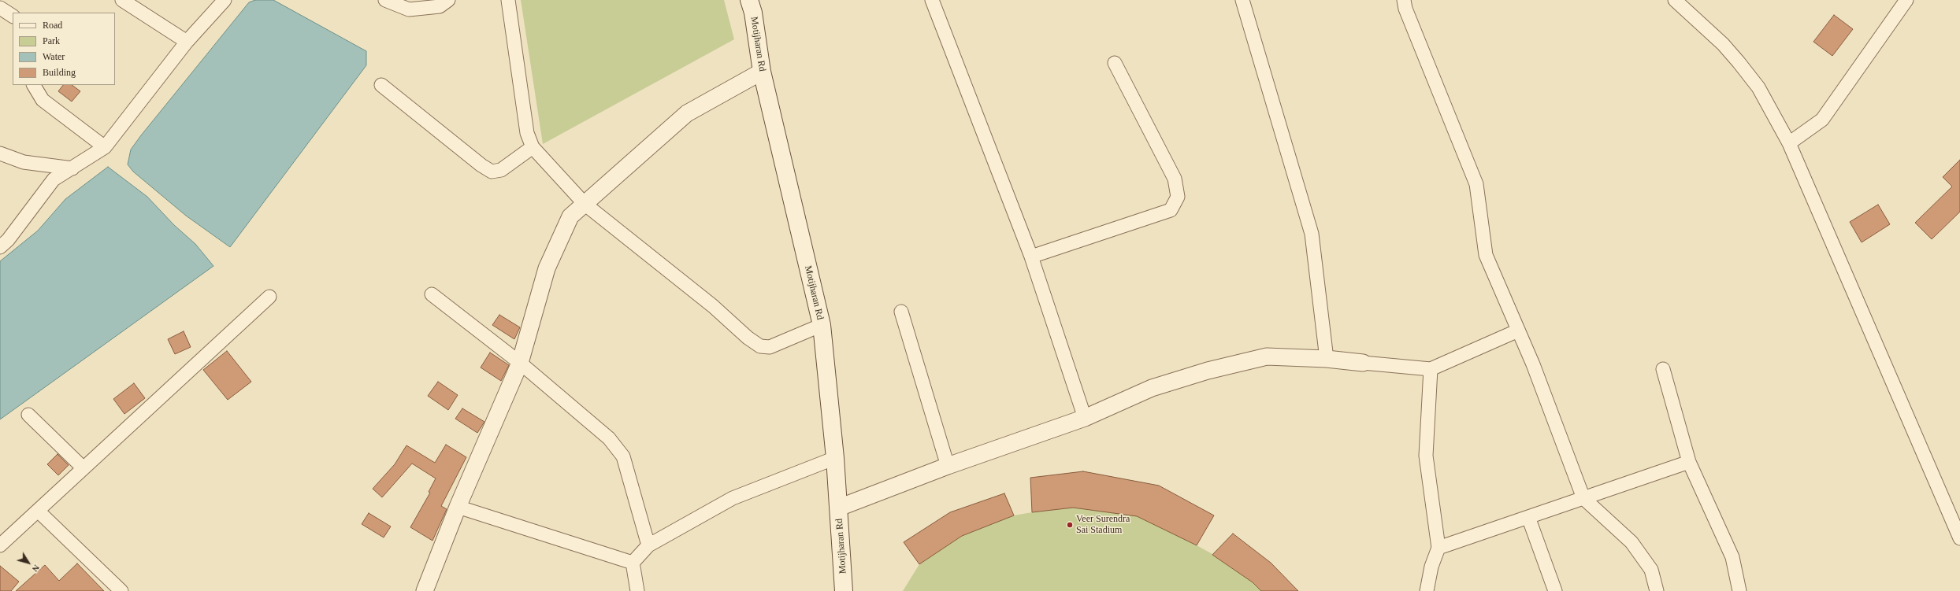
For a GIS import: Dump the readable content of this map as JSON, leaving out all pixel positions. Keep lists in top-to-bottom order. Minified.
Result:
{"streets":{"main road":["Motijharan Rd"]},"places":["Veer Surendra Sai Stadium"],"legend":["Road","Park","Water","Building"],"north":"bottom right"}
